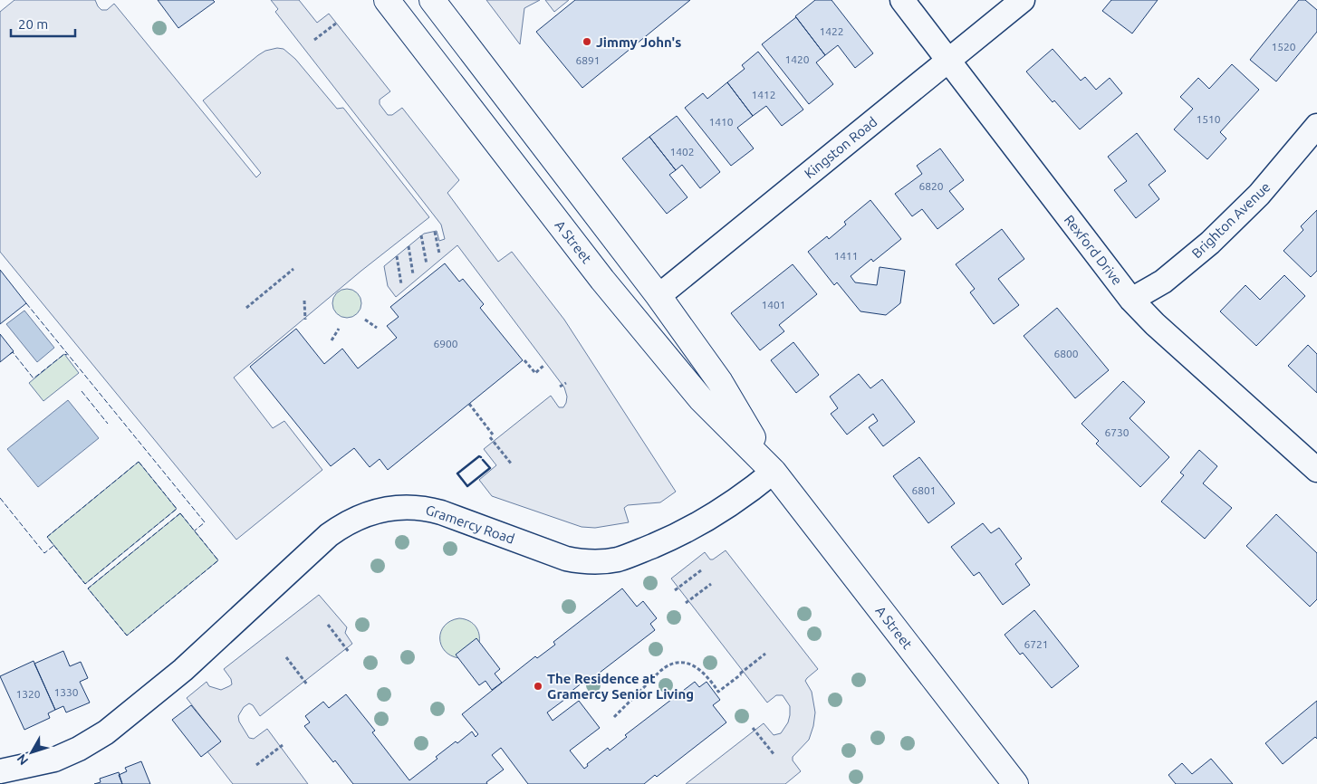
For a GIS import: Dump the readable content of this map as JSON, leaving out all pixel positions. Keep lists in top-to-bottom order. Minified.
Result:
{"streets":{"main road":["A Street"],"street":["Kingston Road","Brighton Avenue","Rexford Drive","Gramercy Road"]},"crossings":[["Kingston Road","A Street"],["Kingston Road","Rexford Drive"],["Brighton Avenue","Rexford Drive"],["A Street","Gramercy Road"]],"places":["Jimmy John's","The Residence at Gramercy Senior Living"],"house_numbers":["1422","1520","1420","6891","1412","1510","1410","1402","6820","1411","1401","6900","6800","6730","6801","6721","1330","1320"],"scale_bar":"20 m","north":"bottom left"}
